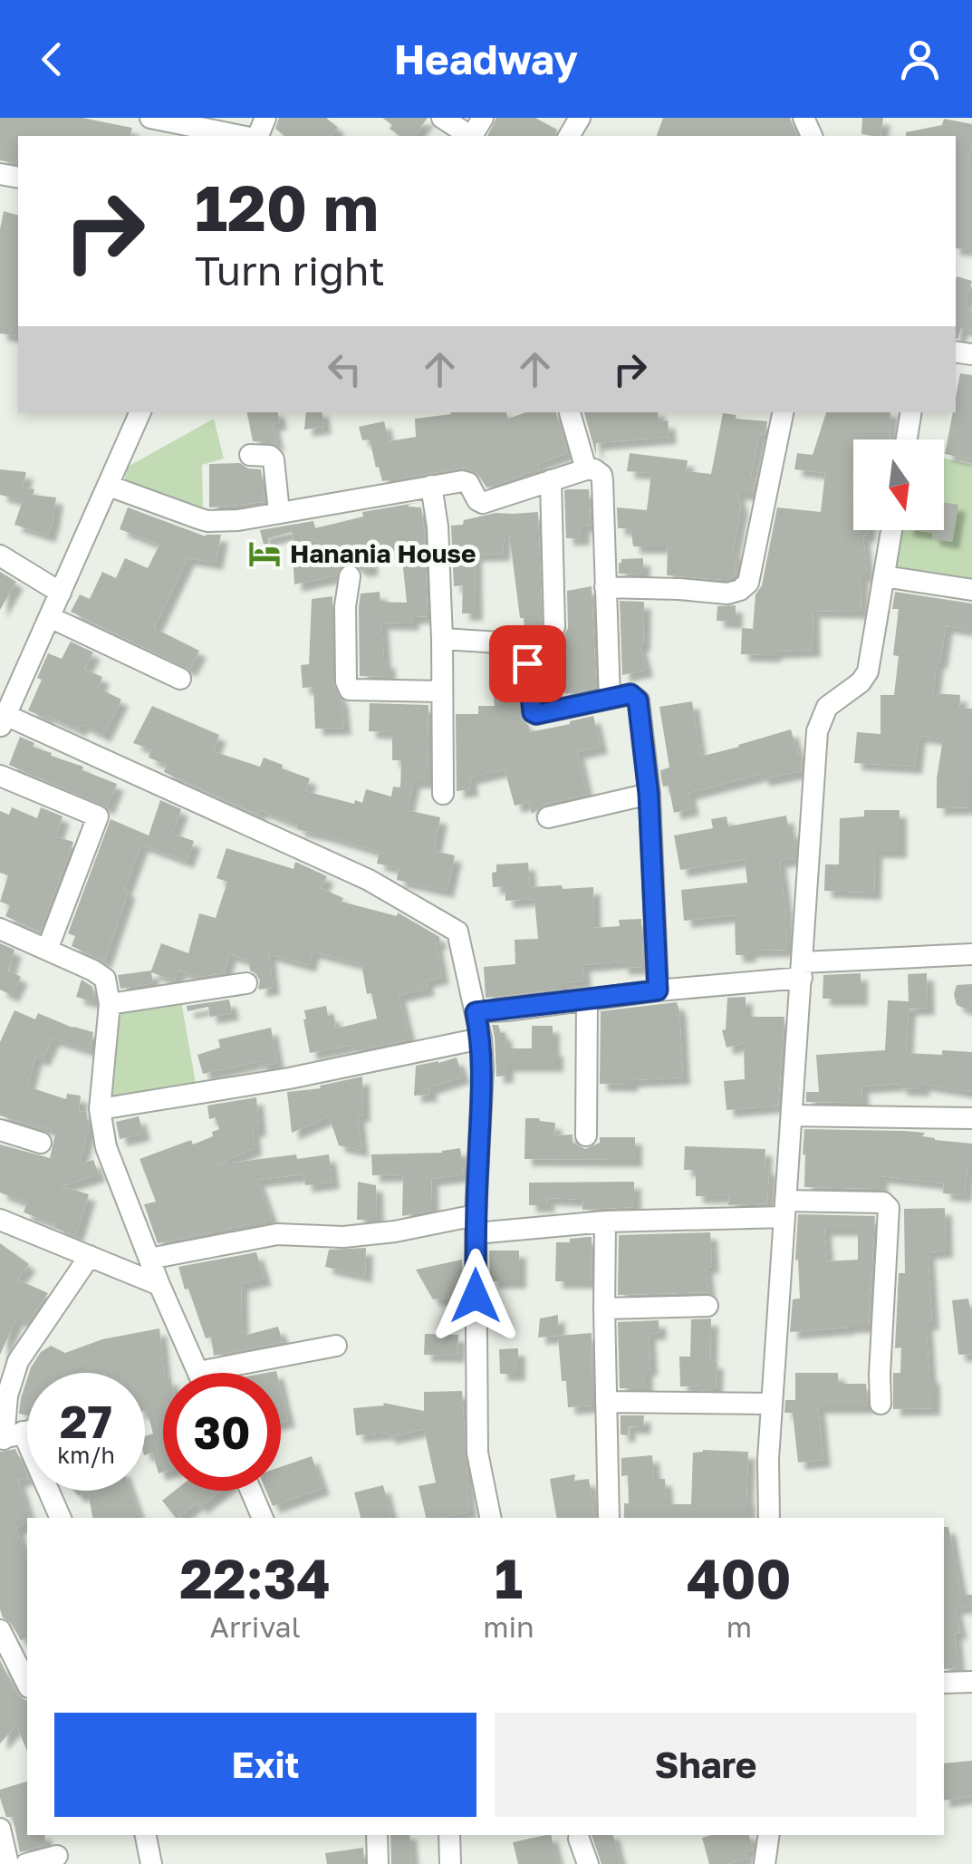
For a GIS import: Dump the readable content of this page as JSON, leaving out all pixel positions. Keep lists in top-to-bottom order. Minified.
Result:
{"places":{"hotel":["Hanania House"]},"north":"bottom","page":{"header":"Headway","turn":["120 m","Turn right"],"speed":"27 km/h","limit":"30","eta":["22:34","Arrival","1","min","400","m"],"buttons":["Exit","Share"]}}
